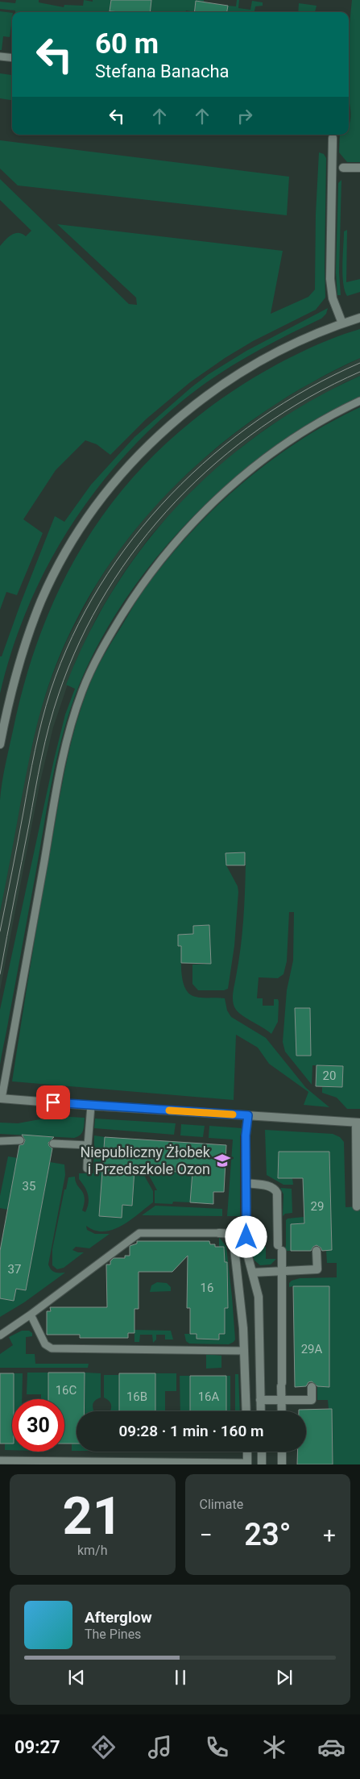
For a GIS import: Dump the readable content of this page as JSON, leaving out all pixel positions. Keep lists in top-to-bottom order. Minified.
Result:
{"places":{"school or university":["Niepubliczny Żłobek i Przedszkole Ozon"]},"house_numbers":["20","35","29","37","16","29A","16C","16B","16A"],"page":{"turn":["60 m","Stefana Banacha"],"limit":"30","trip":"09:28 · 1 min · 160 m","tile":[["21","km/h"],"Climate"],"heat":["−","23°","+"],"song":["Afterglow","The Pines"],"tabs":"09:27"}}
